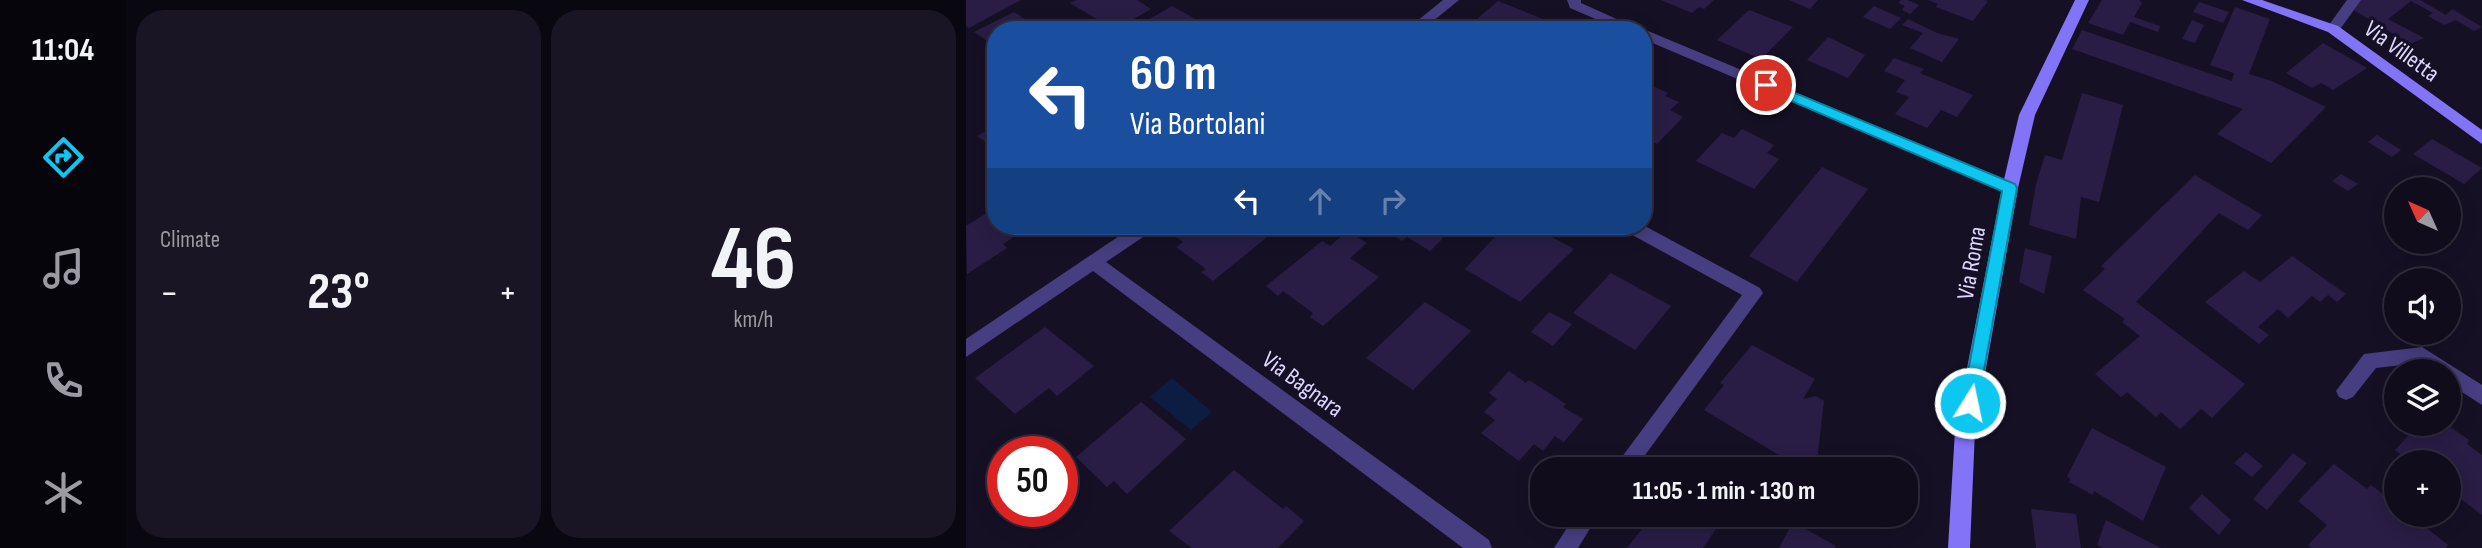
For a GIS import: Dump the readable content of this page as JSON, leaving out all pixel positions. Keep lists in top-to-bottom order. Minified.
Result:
{"streets":{"main road":["Via Villetta","Via Roma"],"street":["Via Bagnara"]},"north":"top left","page":{"tabs":"11:04","tile":["Climate",["46","km/h"]],"turn":["60 m","Via Bortolani"],"map_buttons":"+","heat":["−","23°","+"],"limit":"50","trip":"11:05 · 1 min · 130 m"}}
